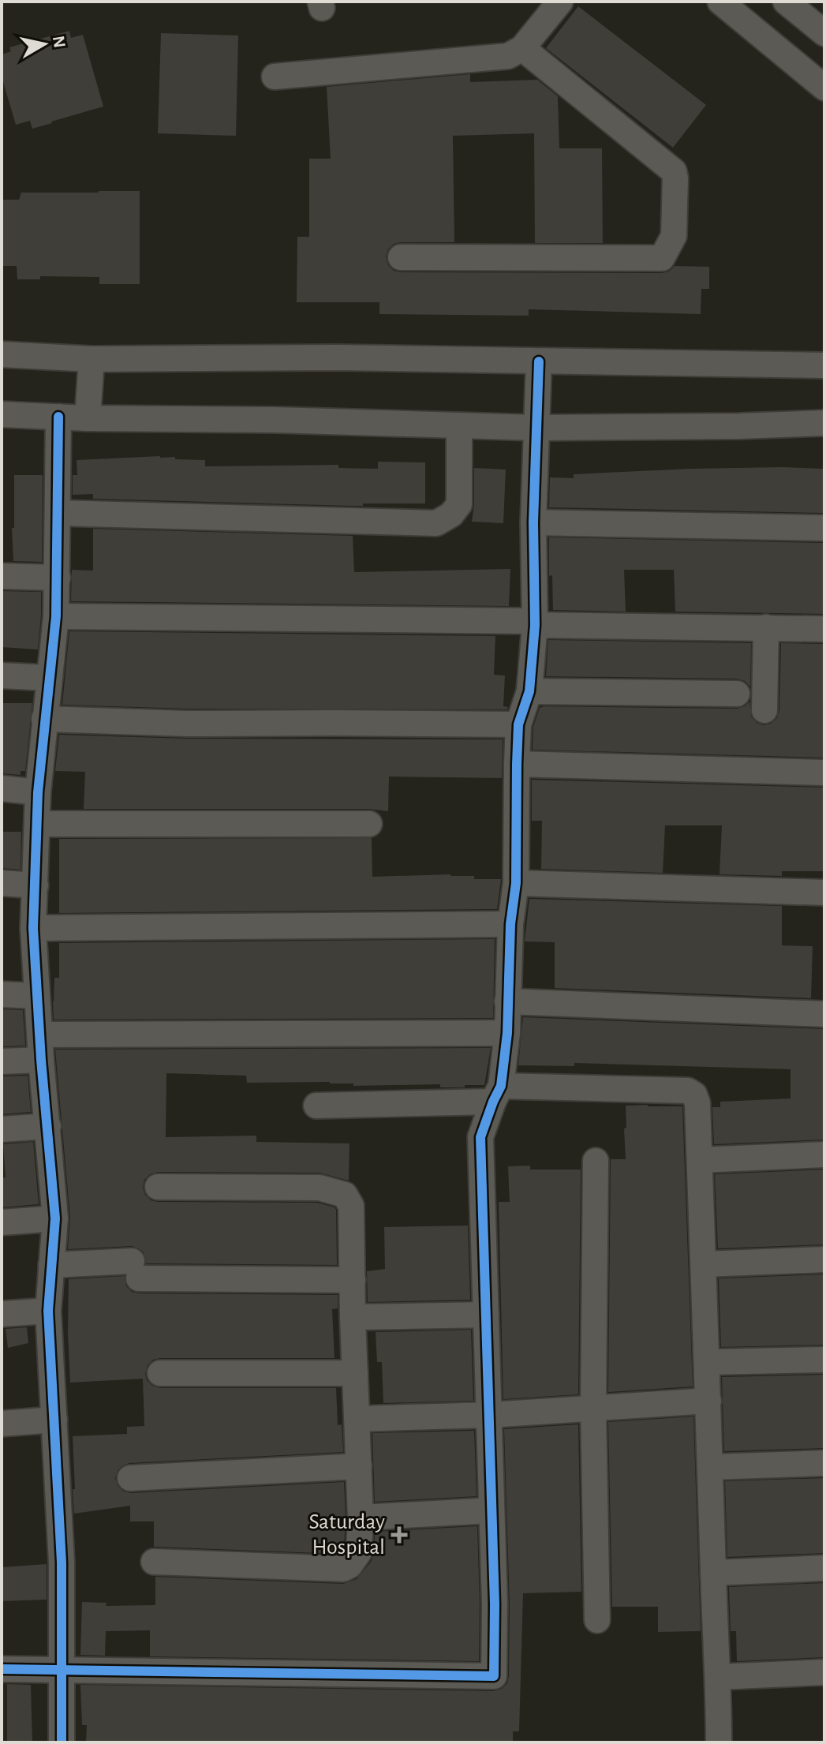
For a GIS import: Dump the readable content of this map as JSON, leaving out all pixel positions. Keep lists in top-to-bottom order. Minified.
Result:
{"places":{"health":["Saturday Hospital"]},"north":"right"}
